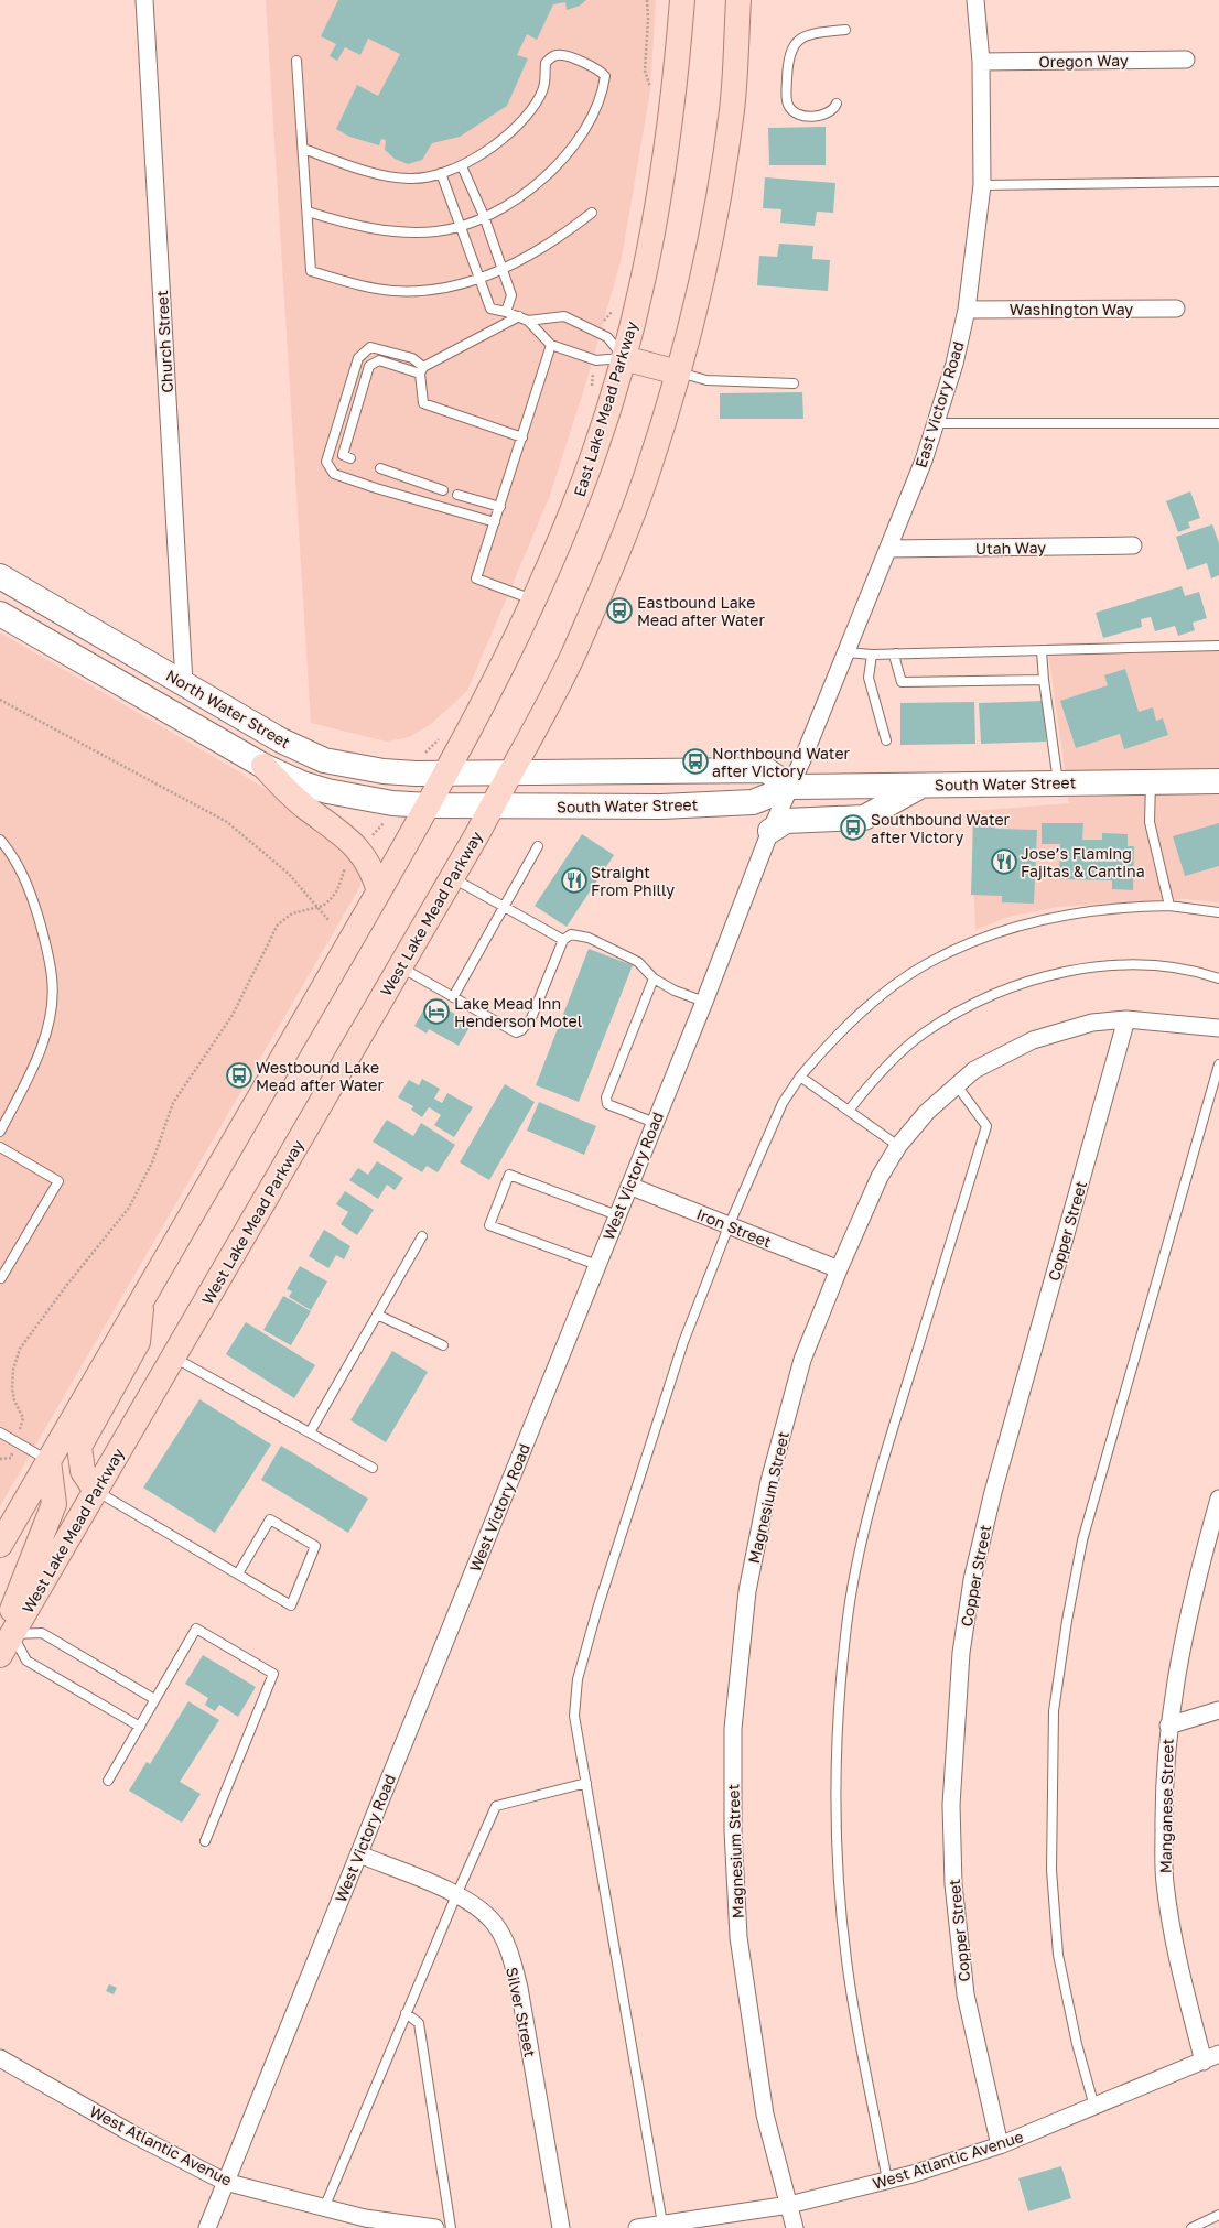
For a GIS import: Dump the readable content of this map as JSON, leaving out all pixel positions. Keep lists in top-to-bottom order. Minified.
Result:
{"streets":{"main road":["East Lake Mead Parkway","North Water Street","South Water Street","West Lake Mead Parkway"],"street":["Oregon Way","Washington Way","Church Street","East Victory Road","Utah Way","West Victory Road","Iron Street","Copper Street","Magnesium Street","Manganese Street","Silver Street","West Atlantic Avenue"]},"crossings":[["Oregon Way","East Victory Road"],["Washington Way","East Victory Road"],["Church Street","North Water Street"],["East Victory Road","Utah Way"],["East Victory Road","South Water Street"],["East Victory Road","West Victory Road"],["East Lake Mead Parkway","North Water Street"],["North Water Street","South Water Street"],["South Water Street","West Lake Mead Parkway"],["South Water Street","West Victory Road"],["West Victory Road","Iron Street"],["West Victory Road","Silver Street"],["West Victory Road","West Atlantic Avenue"],["Iron Street","Magnesium Street"],["Copper Street","Magnesium Street"],["Copper Street","West Atlantic Avenue"],["Magnesium Street","West Atlantic Avenue"],["Manganese Street","West Atlantic Avenue"]],"places":{"bus stop":["Eastbound Lake Mead after Water","Northbound Water after Victory","Southbound Water after Victory","Westbound Lake Mead after Water"],"restaurant":["Jose’s Flaming Fajitas & Cantina","Straight From Philly"],"hotel":["Lake Mead Inn Henderson Motel"]}}
